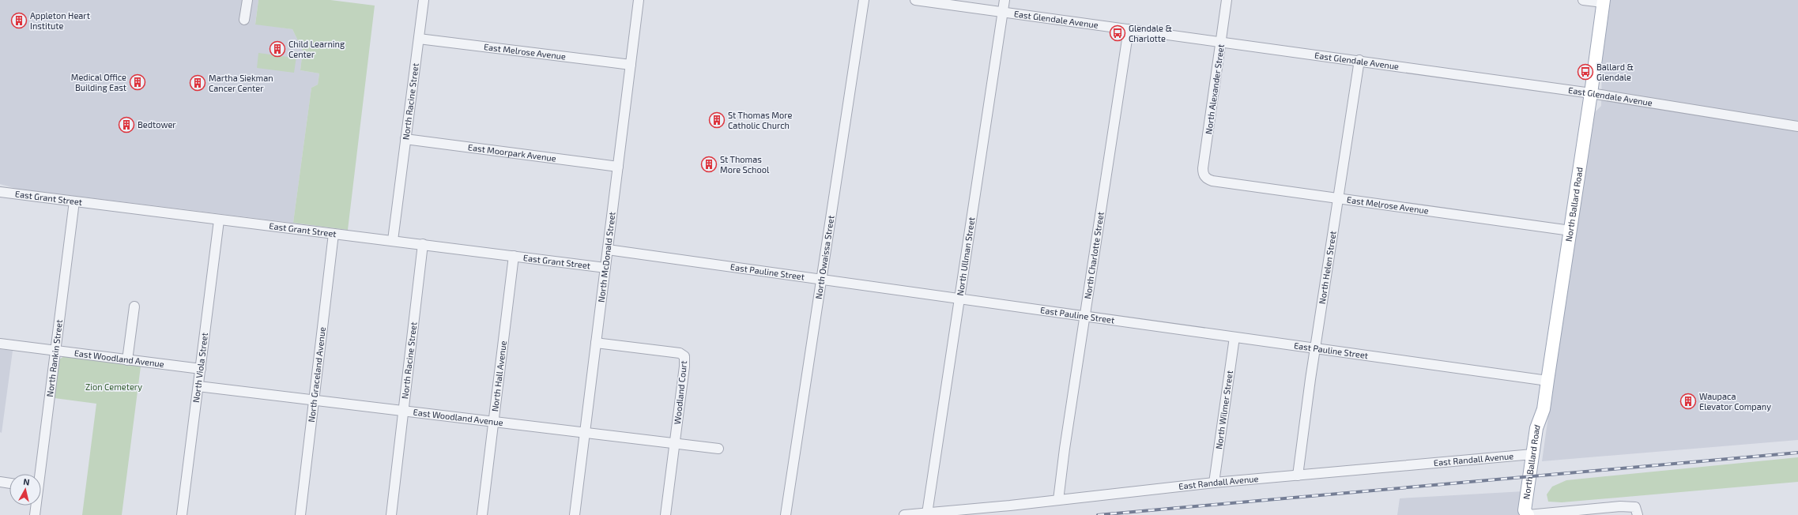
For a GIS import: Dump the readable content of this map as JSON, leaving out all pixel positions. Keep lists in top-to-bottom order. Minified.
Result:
{"streets":{"main road":["North Ballard Road"],"street":["East Glendale Avenue","East Melrose Avenue","North Alexander Street","North Racine Street","East Moorpark Avenue","East Grant Street","North Charlotte Street","North Ullman Street","North McDonald Street","North Owaissa Street","North Helen Street","East Pauline Street","North Rankin Street","East Woodland Avenue","North Viola Street","North Graceland Avenue","North Hall Avenue","Woodland Court","North Wilmer Street","East Randall Avenue"]},"crossings":[["East Glendale Avenue","North Alexander Street"],["East Glendale Avenue","North Ballard Road"],["East Glendale Avenue","North Charlotte Street"],["East Glendale Avenue","North Ullman Street"],["East Glendale Avenue","North Helen Street"],["East Melrose Avenue","North Alexander Street"],["East Melrose Avenue","North Racine Street"],["East Melrose Avenue","North Ballard Road"],["East Melrose Avenue","North McDonald Street"],["East Melrose Avenue","North Helen Street"],["North Racine Street","East Moorpark Avenue"],["North Racine Street","East Grant Street"],["North Racine Street","East Woodland Avenue"],["East Moorpark Avenue","North McDonald Street"],["East Grant Street","North McDonald Street"],["East Grant Street","North Rankin Street"],["East Grant Street","North Viola Street"],["East Grant Street","North Graceland Avenue"],["East Grant Street","North Hall Avenue"],["North Ballard Road","East Pauline Street"],["North Ballard Road","East Randall Avenue"],["North Charlotte Street","East Pauline Street"],["North Charlotte Street","East Randall Avenue"],["North Ullman Street","East Pauline Street"],["North Ullman Street","East Randall Avenue"],["North McDonald Street","East Pauline Street"],["North McDonald Street","East Woodland Avenue"],["North McDonald Street","Woodland Court"],["North Owaissa Street","East Pauline Street"],["North Helen Street","East Pauline Street"],["North Helen Street","East Randall Avenue"],["East Pauline Street","North Wilmer Street"],["North Rankin Street","East Woodland Avenue"],["East Woodland Avenue","North Viola Street"],["East Woodland Avenue","North Graceland Avenue"],["East Woodland Avenue","North Hall Avenue"],["East Woodland Avenue","Woodland Court"],["North Wilmer Street","East Randall Avenue"]],"parks":["Zion Cemetery"],"places":{"building":["Appleton Heart Institute","Child Learning Center","Medical Office Building East","Martha Siekman Cancer Center","St Thomas More Catholic Church","Bedtower","St Thomas More School","Waupaca Elevator Company"],"bus stop":["Glendale & Charlotte","Ballard & Glendale"]},"north":"top"}
